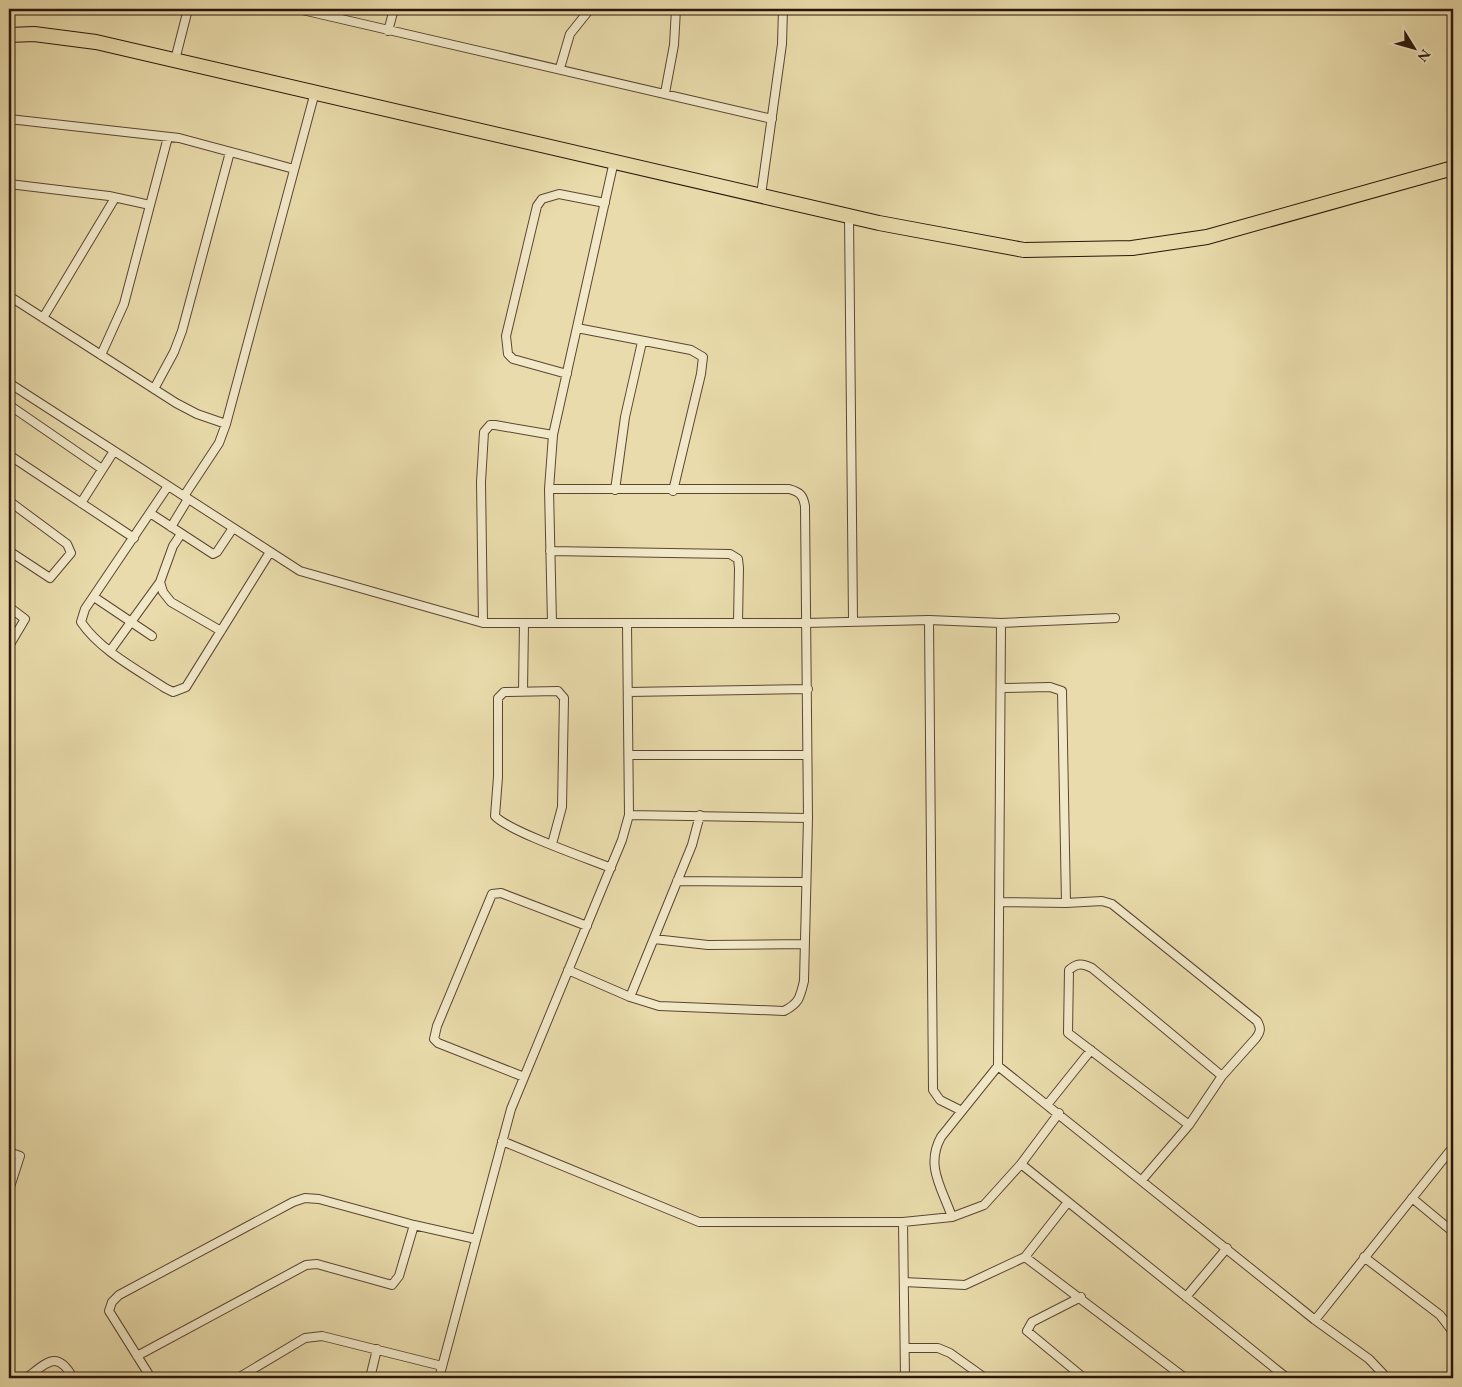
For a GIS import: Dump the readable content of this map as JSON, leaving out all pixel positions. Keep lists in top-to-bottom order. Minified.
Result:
{"north":"bottom right"}
